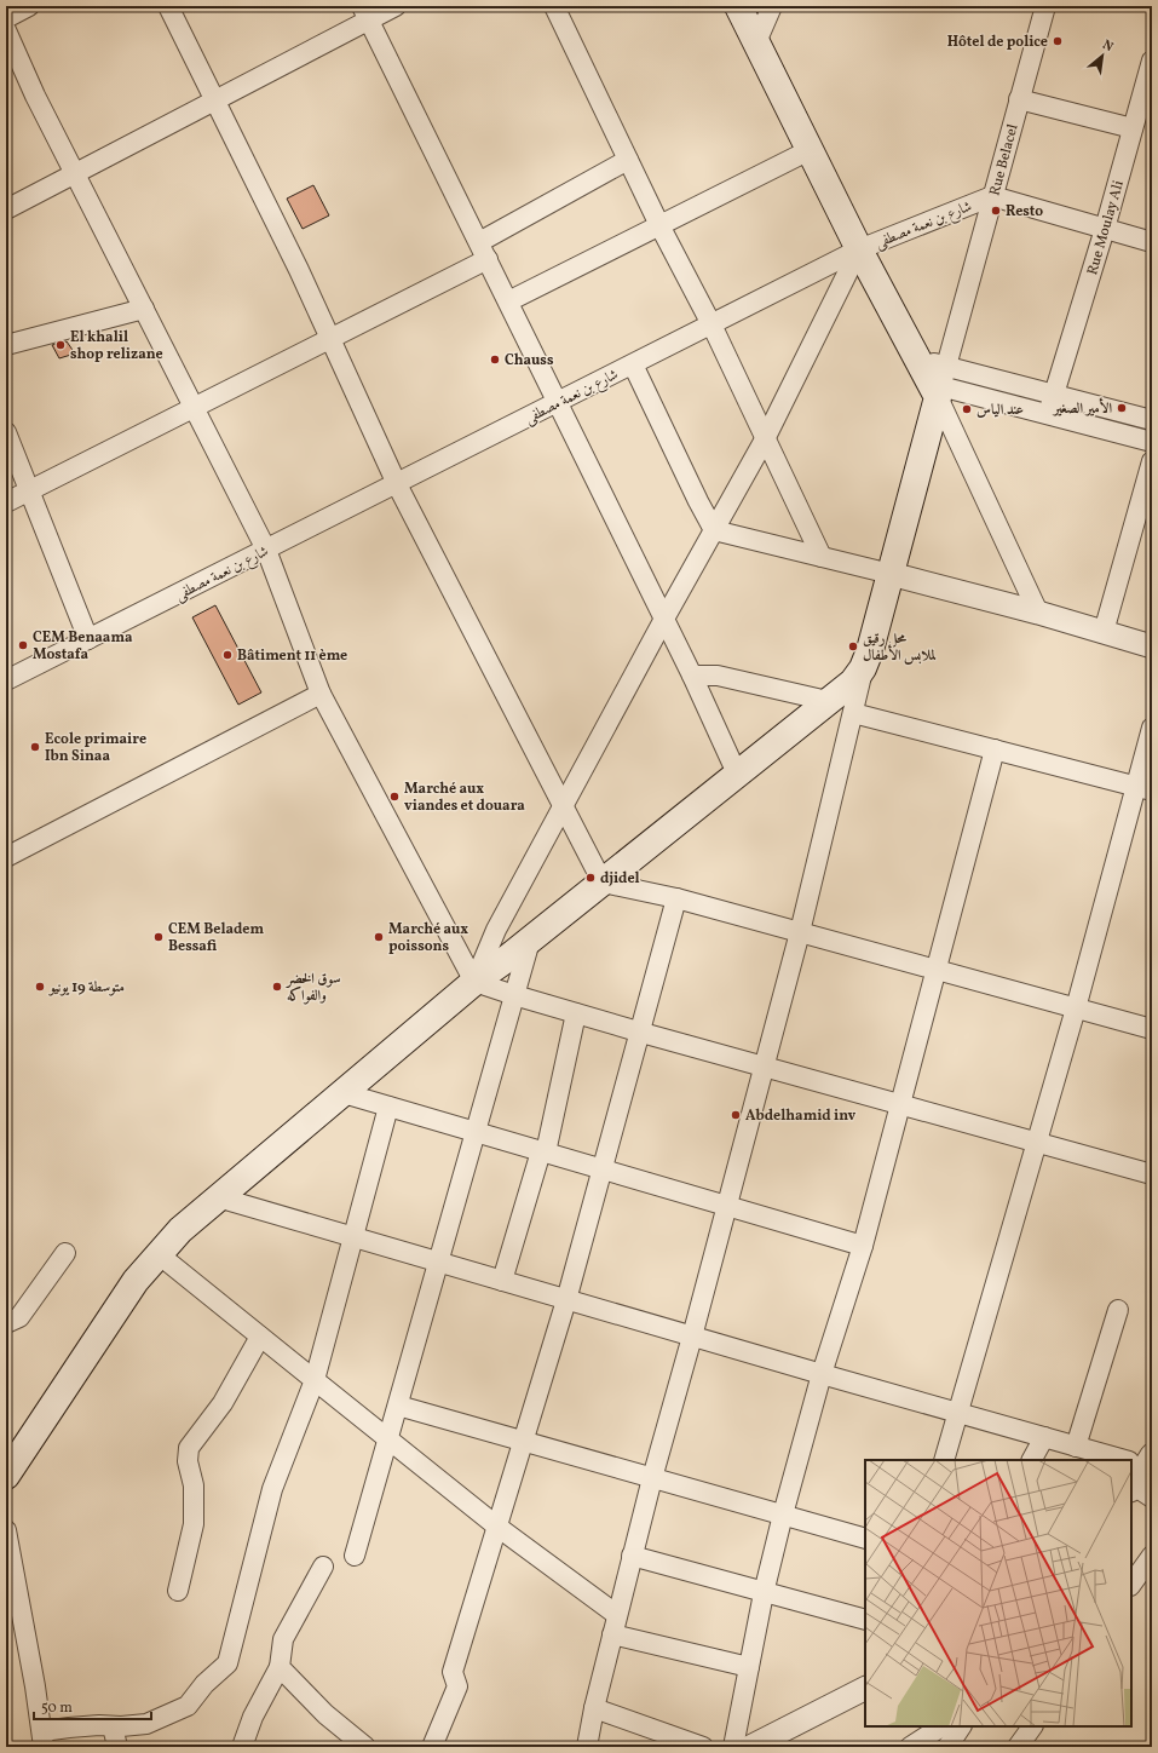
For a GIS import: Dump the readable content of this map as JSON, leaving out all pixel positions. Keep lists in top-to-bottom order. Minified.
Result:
{"streets":{"street":["Rue Belacel","شارع بن نعمة مصطفى","Rue Moulay Ali"]},"crossings":[["Rue Belacel","شارع بن نعمة مصطفى"]],"places":["Hôtel de police","Resto","El khalil shop relizane","Chauss","الأمير الصغير","عند الياس","CEM Benaama Mostafa","محل رقيق لملابس الأطفال","Bâtiment 11 ème","Ecole primaire Ibn Sinaa","Marché aux viandes et douara","djidel","CEM Beladem Bessafi","Marché aux poissons","متوسطة 19 يونيو","سوق الخضر والفواكه","Abdelhamid inv"],"scale_bar":"50 m","north":"top right"}
